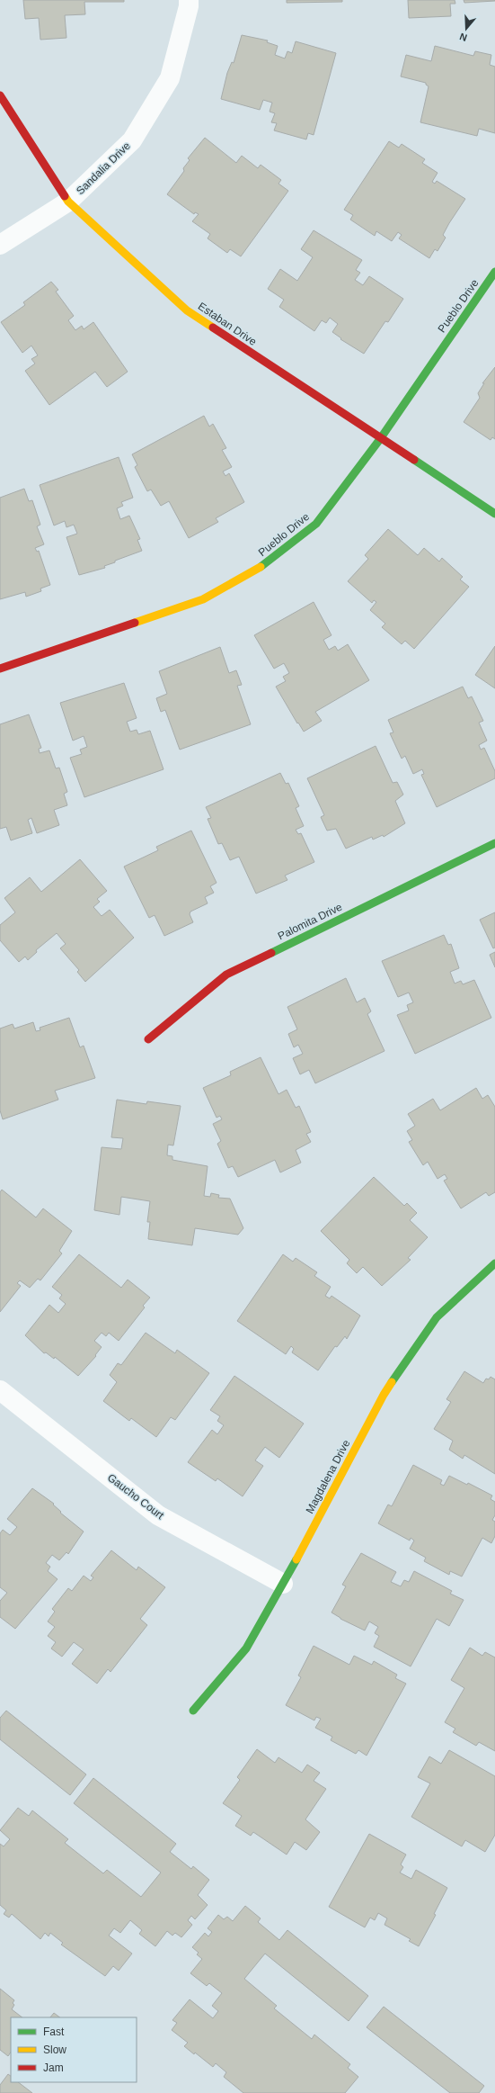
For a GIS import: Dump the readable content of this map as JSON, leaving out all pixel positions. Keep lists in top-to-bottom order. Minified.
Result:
{"streets":{"street":["Sandalia Drive","Pueblo Drive","Estaban Drive","Palomita Drive","Magdalena Drive","Gaucho Court"]},"crossings":[["Sandalia Drive","Estaban Drive"],["Pueblo Drive","Estaban Drive"],["Magdalena Drive","Gaucho Court"]],"legend":["Fast","Slow","Jam"],"north":"bottom"}
